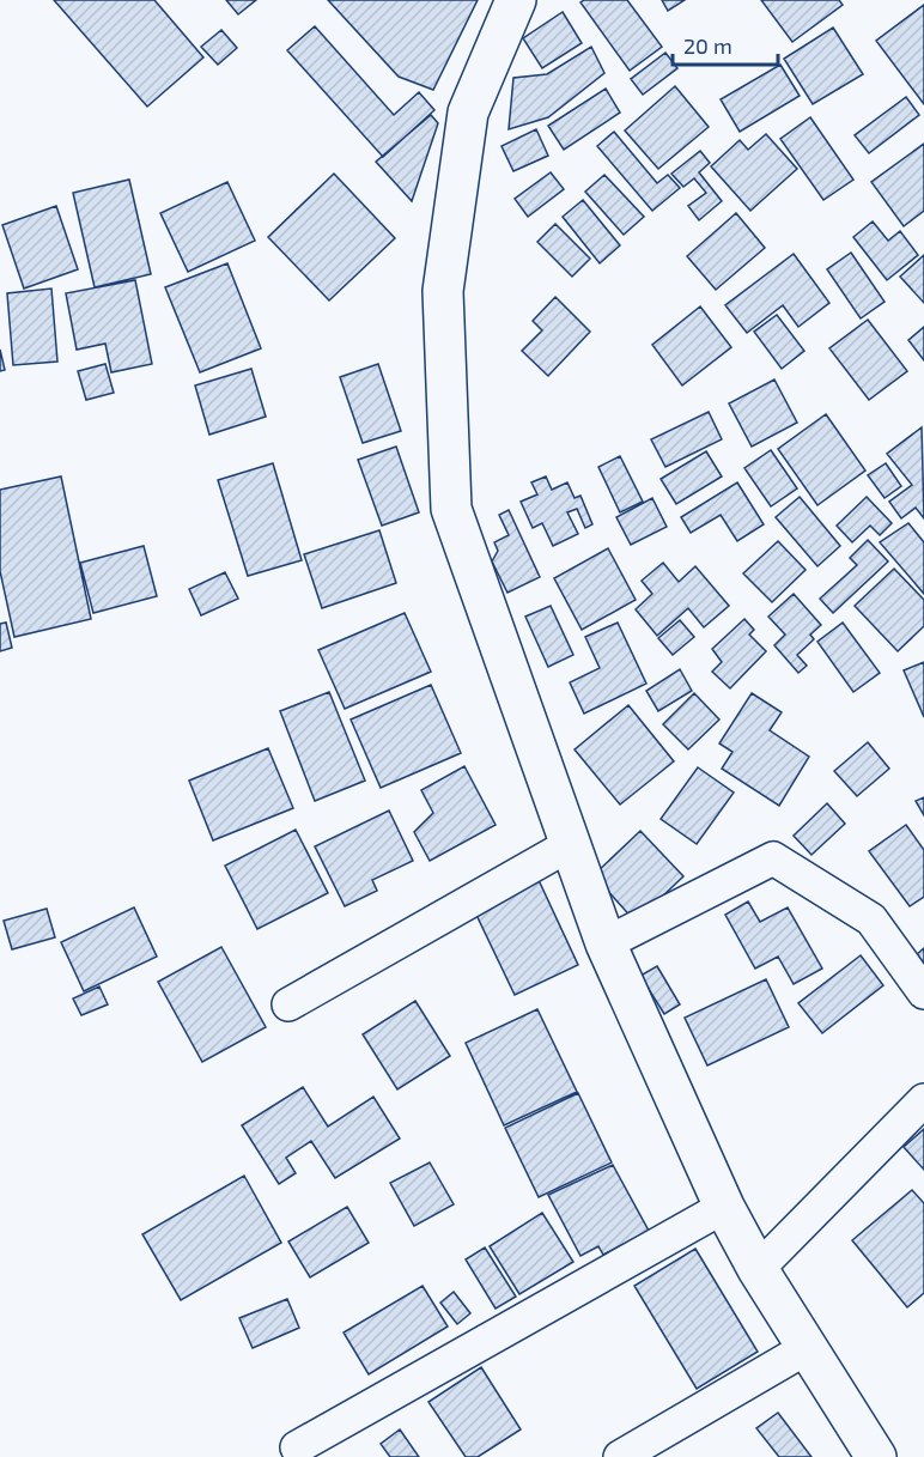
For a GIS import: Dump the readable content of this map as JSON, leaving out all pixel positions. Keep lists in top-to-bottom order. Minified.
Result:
{"scale_bar":"20 m"}
